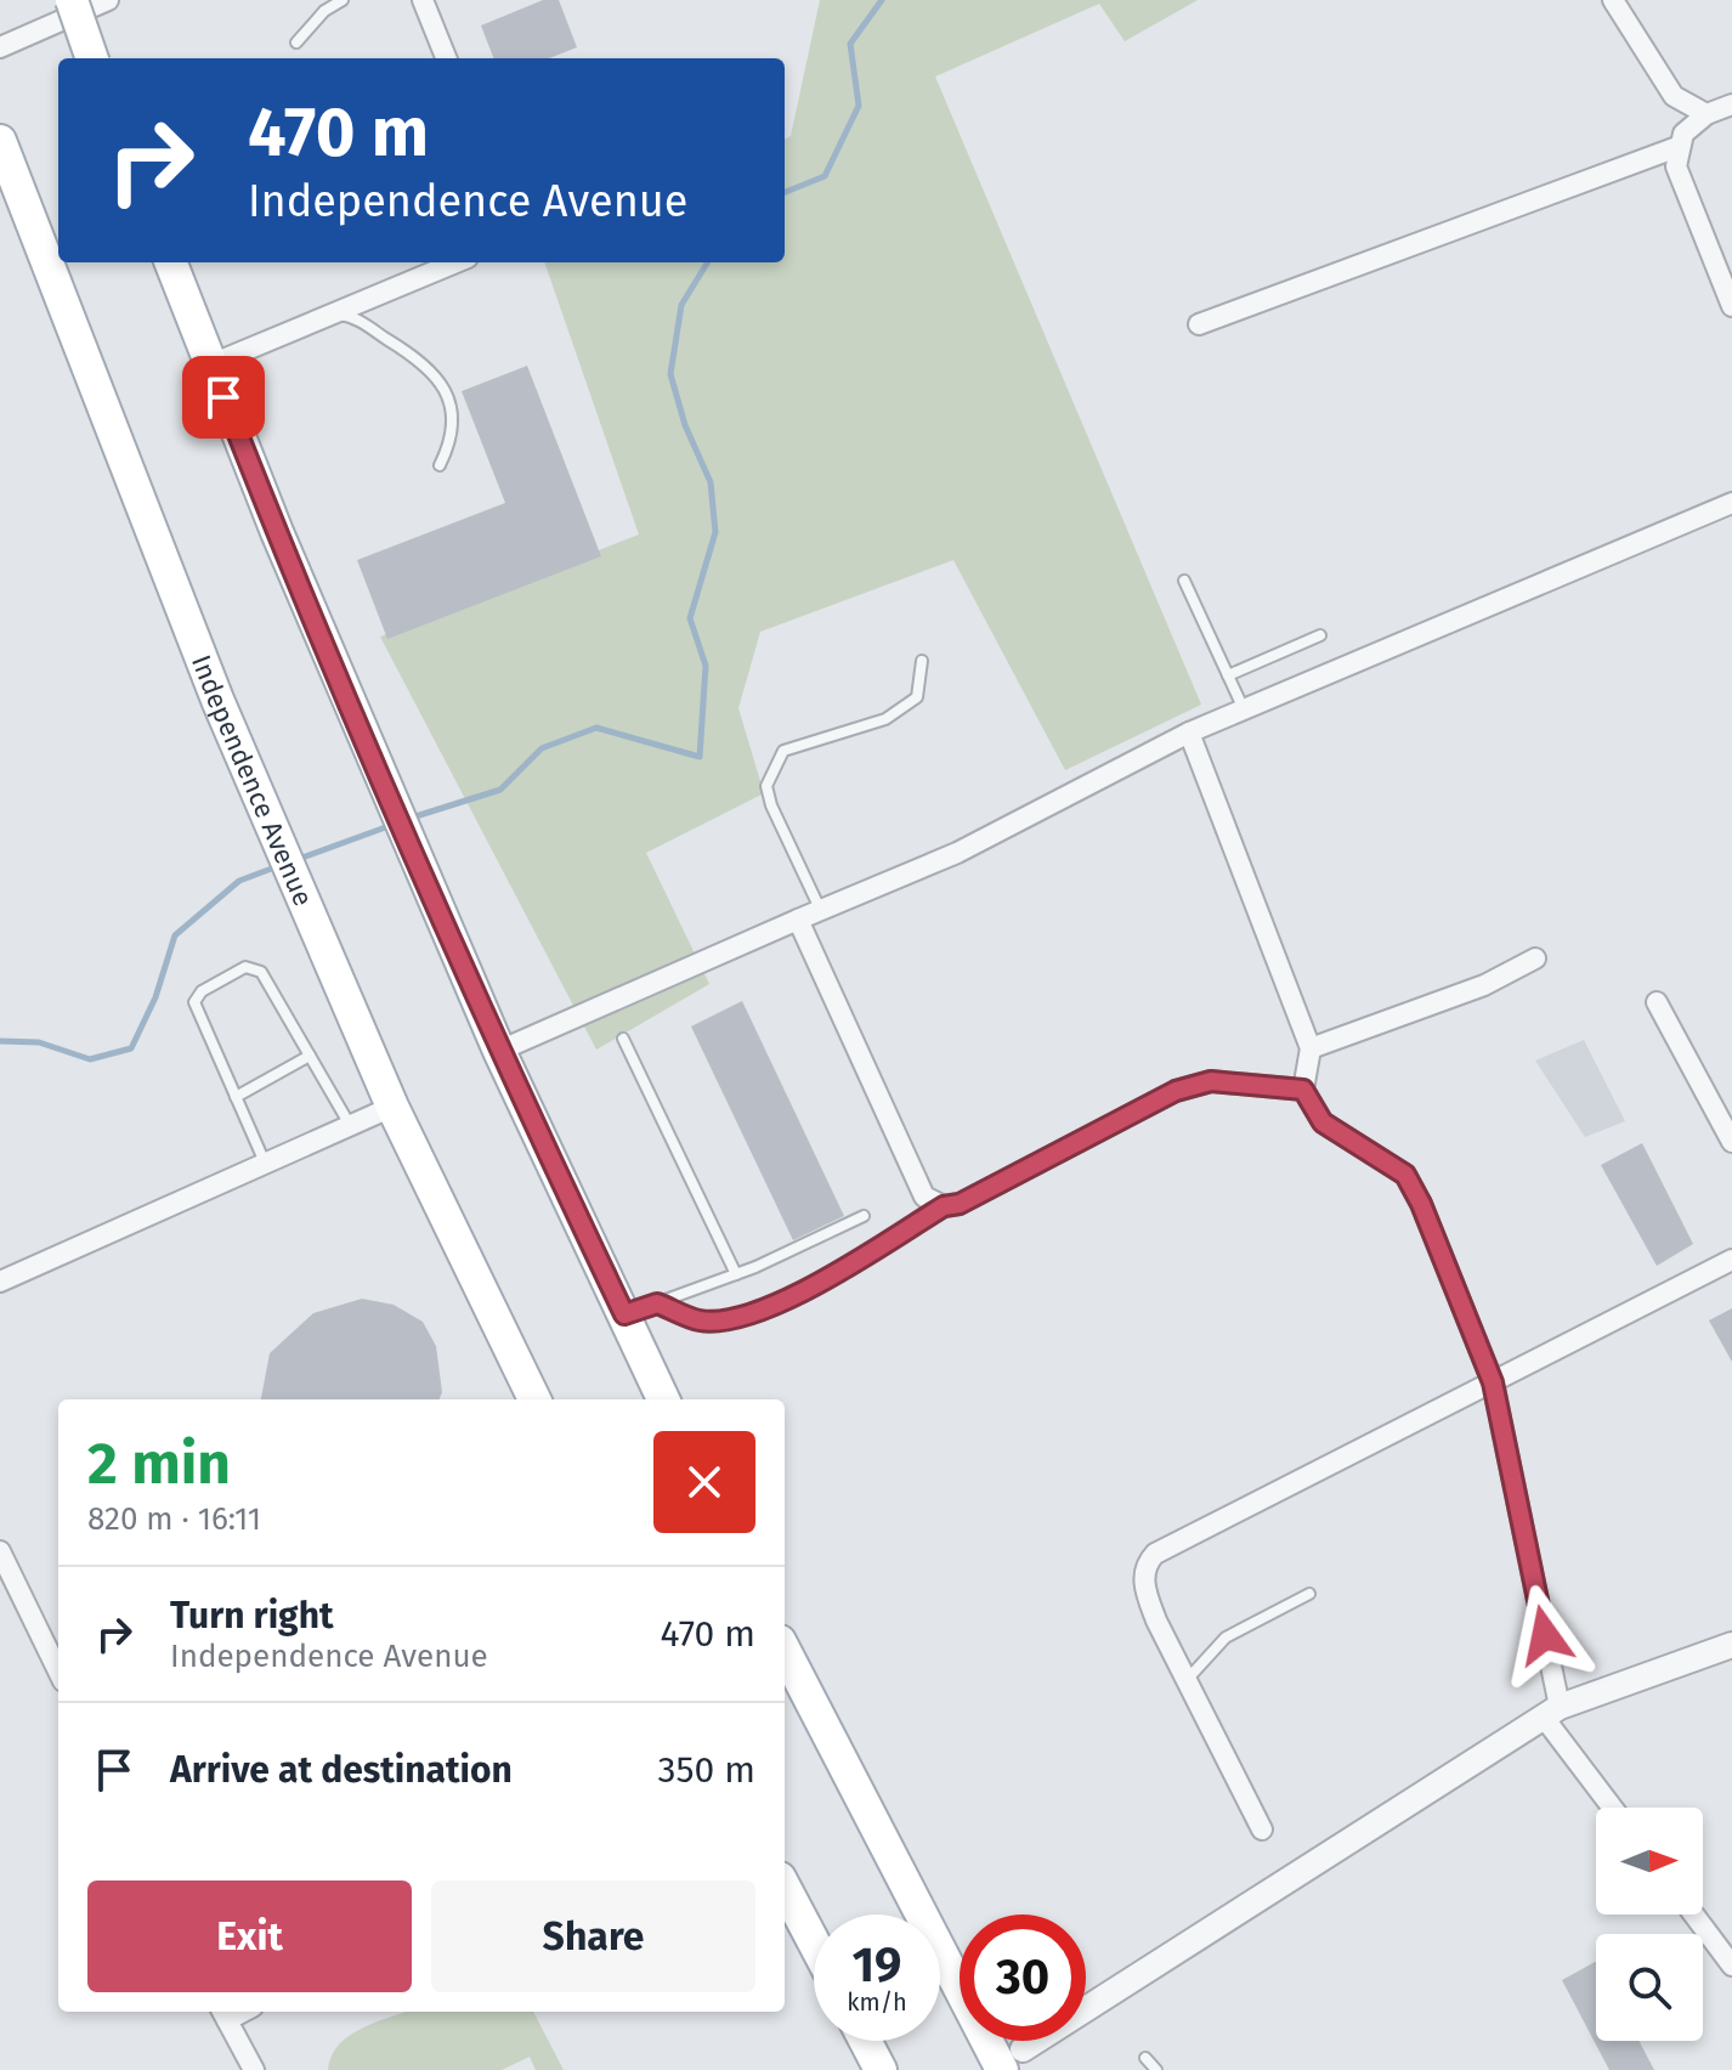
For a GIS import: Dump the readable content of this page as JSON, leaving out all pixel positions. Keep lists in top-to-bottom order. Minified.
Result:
{"streets":{"main road":["Independence Avenue"]},"north":"right","page":{"turn":["470 m","Independence Avenue"],"heading":["2 min","820 m · 16:11"],"list":[{"name":"Turn right","note":"Independence Avenue","value":"470 m"},{"name":"Arrive at destination","value":"350 m"}],"buttons":["Exit","Share"],"speed":"19 km/h","limit":"30"}}
